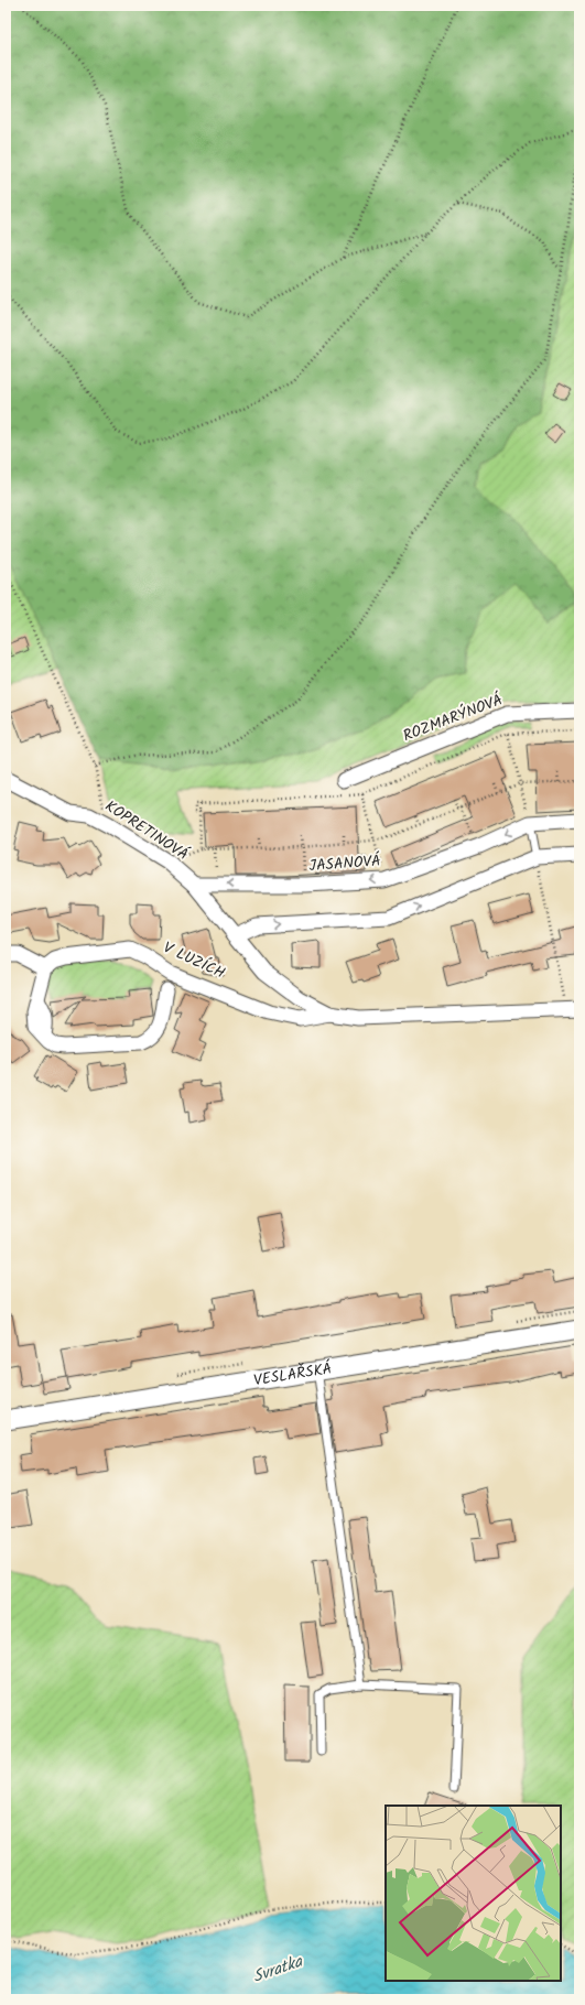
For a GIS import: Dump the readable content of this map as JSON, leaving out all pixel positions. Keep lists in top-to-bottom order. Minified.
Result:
{"streets":{"street":["ROZMARÝNOVÁ","KOPRETINOVÁ","JASANOVÁ","V LUZÍCH","VESLAŘSKÁ"]},"crossings":[["KOPRETINOVÁ","JASANOVÁ"]],"water":["Svratka"]}
